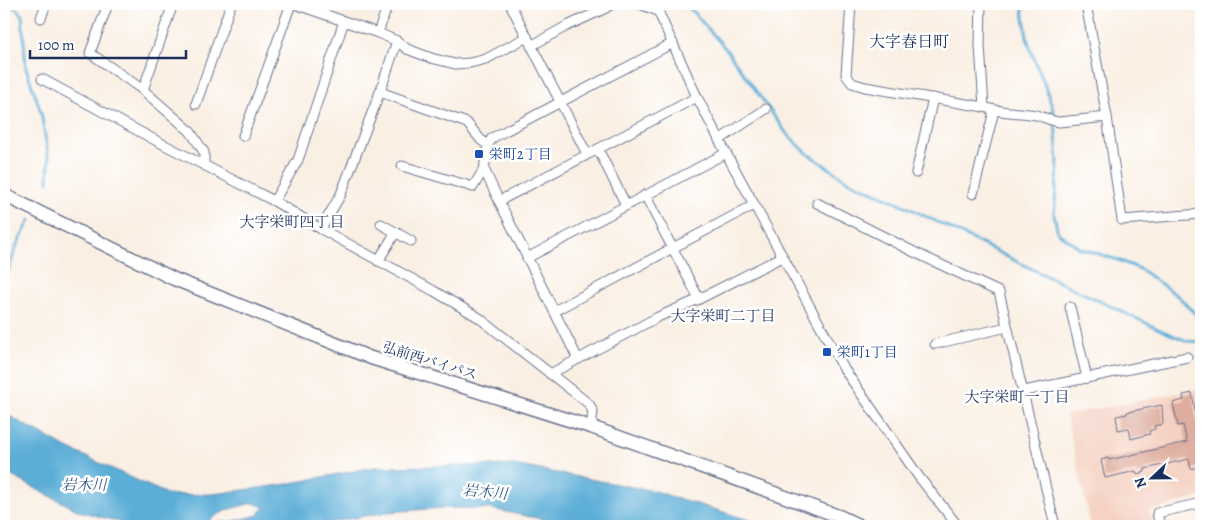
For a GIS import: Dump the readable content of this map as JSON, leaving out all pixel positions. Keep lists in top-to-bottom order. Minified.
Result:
{"streets":{"street":["弘前西バイパス"]},"districts":["大字春日町","大字栄町四丁目","大字栄町二丁目","大字栄町一丁目"],"water":["岩木川"],"places":{"transit":["栄町2丁目","栄町1丁目"]},"scale_bar":"100 m","north":"left"}
